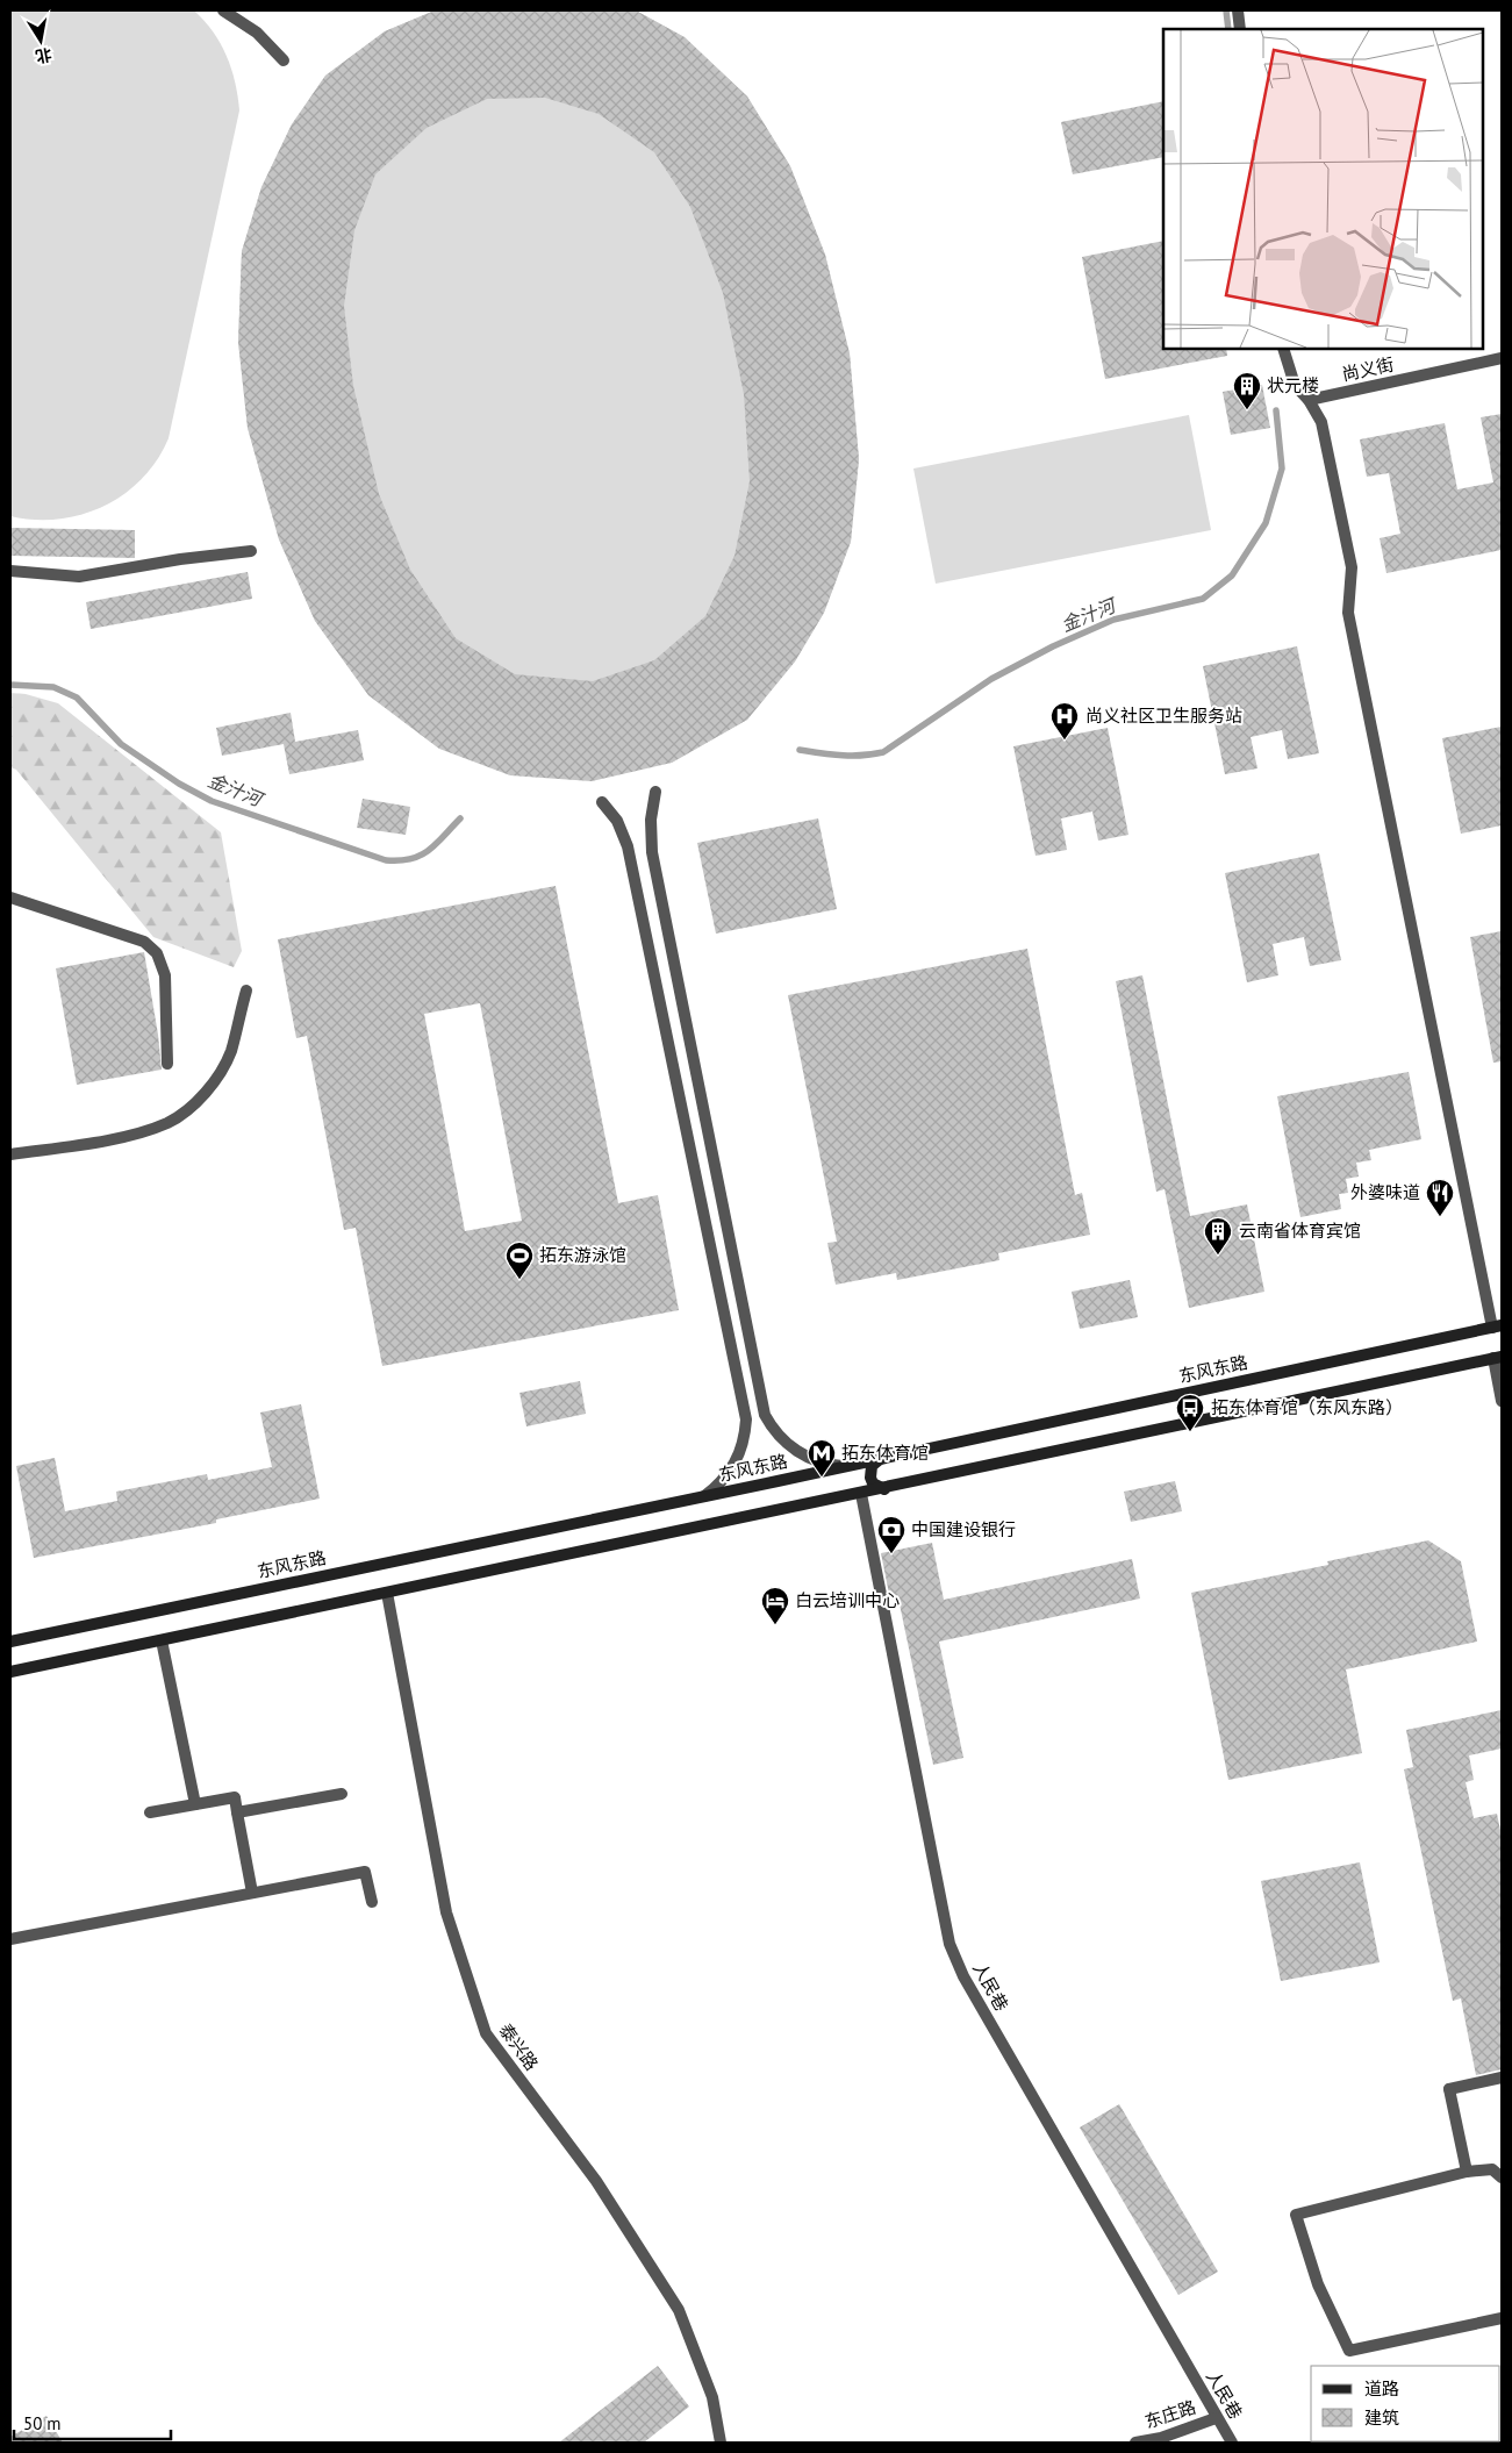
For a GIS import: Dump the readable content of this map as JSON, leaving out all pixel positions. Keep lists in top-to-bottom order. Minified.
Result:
{"streets":{"main road":["东风东路"],"street":["尚义街","人民巷","泰兴路","东庄路"]},"crossings":[["人民巷","东庄路"]],"water":["金汁河"],"places":{"building":["状元楼","云南省体育宾馆"],"hospital":["尚义社区卫生服务站"],"restaurant":["外婆味道"],"sports":["拓东游泳馆"],"bus stop":["拓东体育馆（东风东路）"],"metro station":["拓东体育馆"],"bank":["中国建设银行"],"hotel":["白云培训中心"]},"legend":["道路","建筑"],"scale_bar":"50 m","north":"bottom"}
